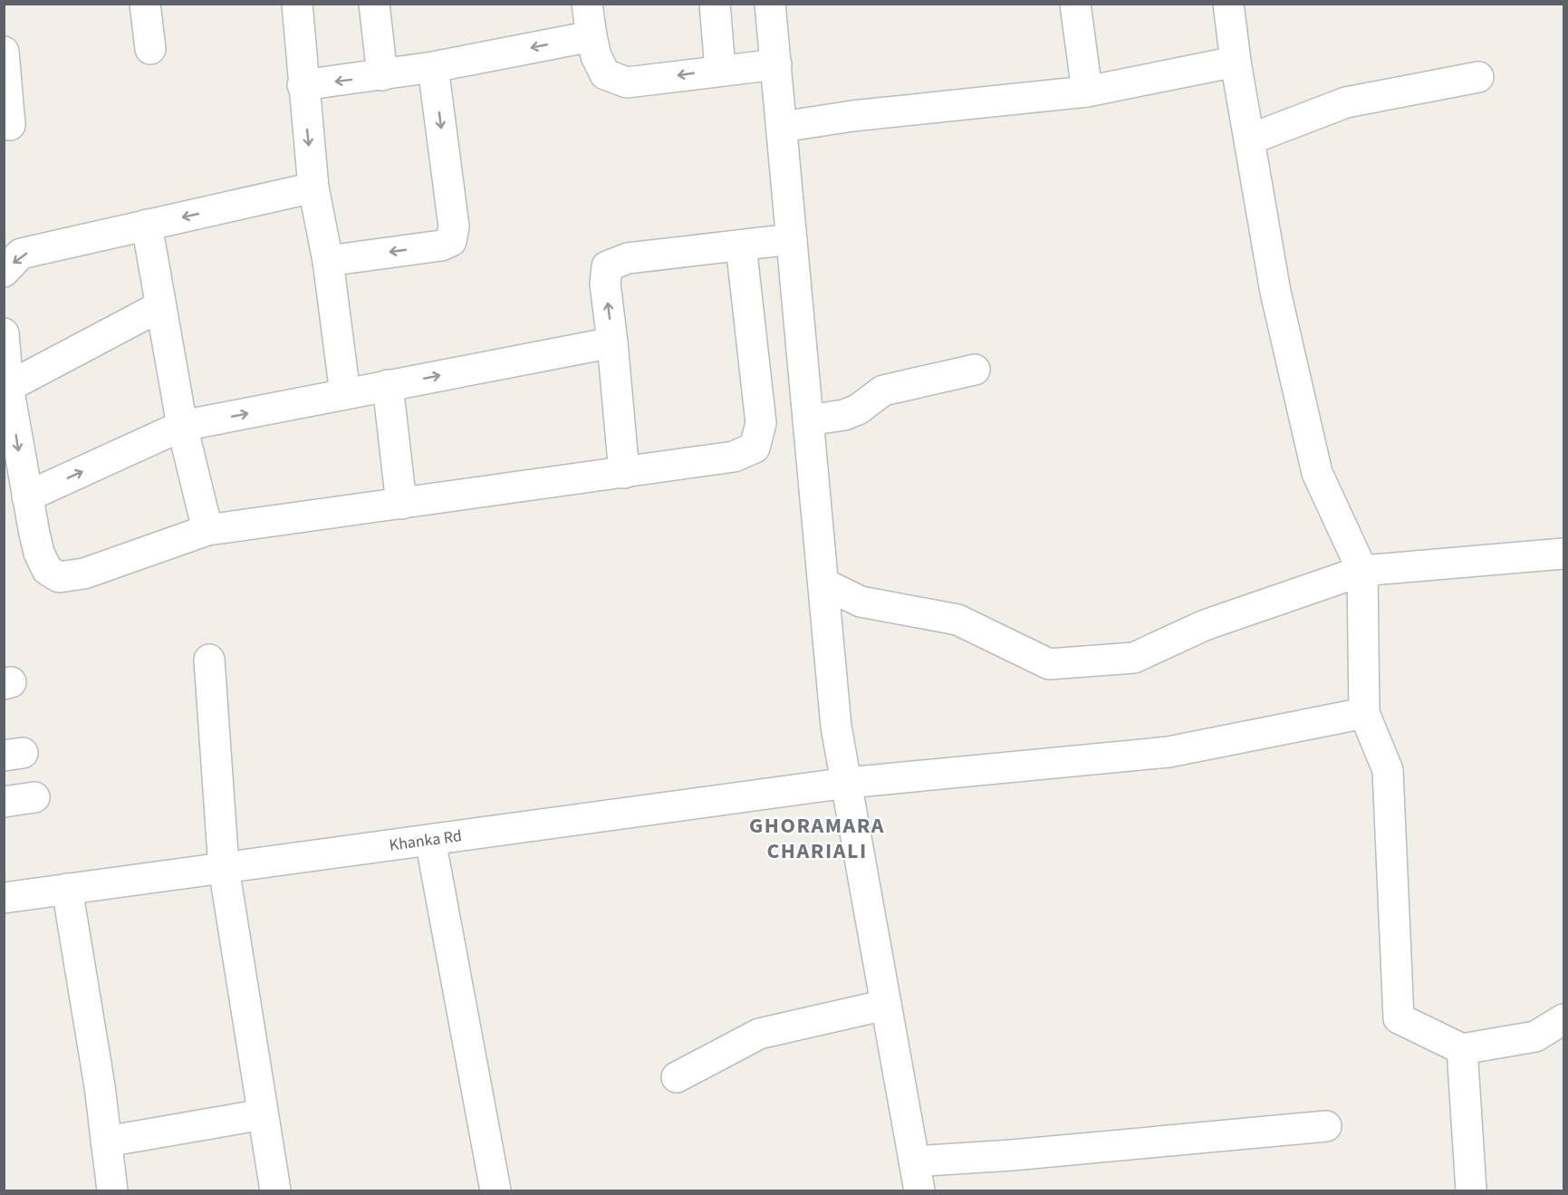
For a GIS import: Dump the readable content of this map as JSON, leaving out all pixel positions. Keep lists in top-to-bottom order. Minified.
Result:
{"streets":{"street":["Khanka Rd"]},"districts":["GHORAMARA CHARIALI"]}
